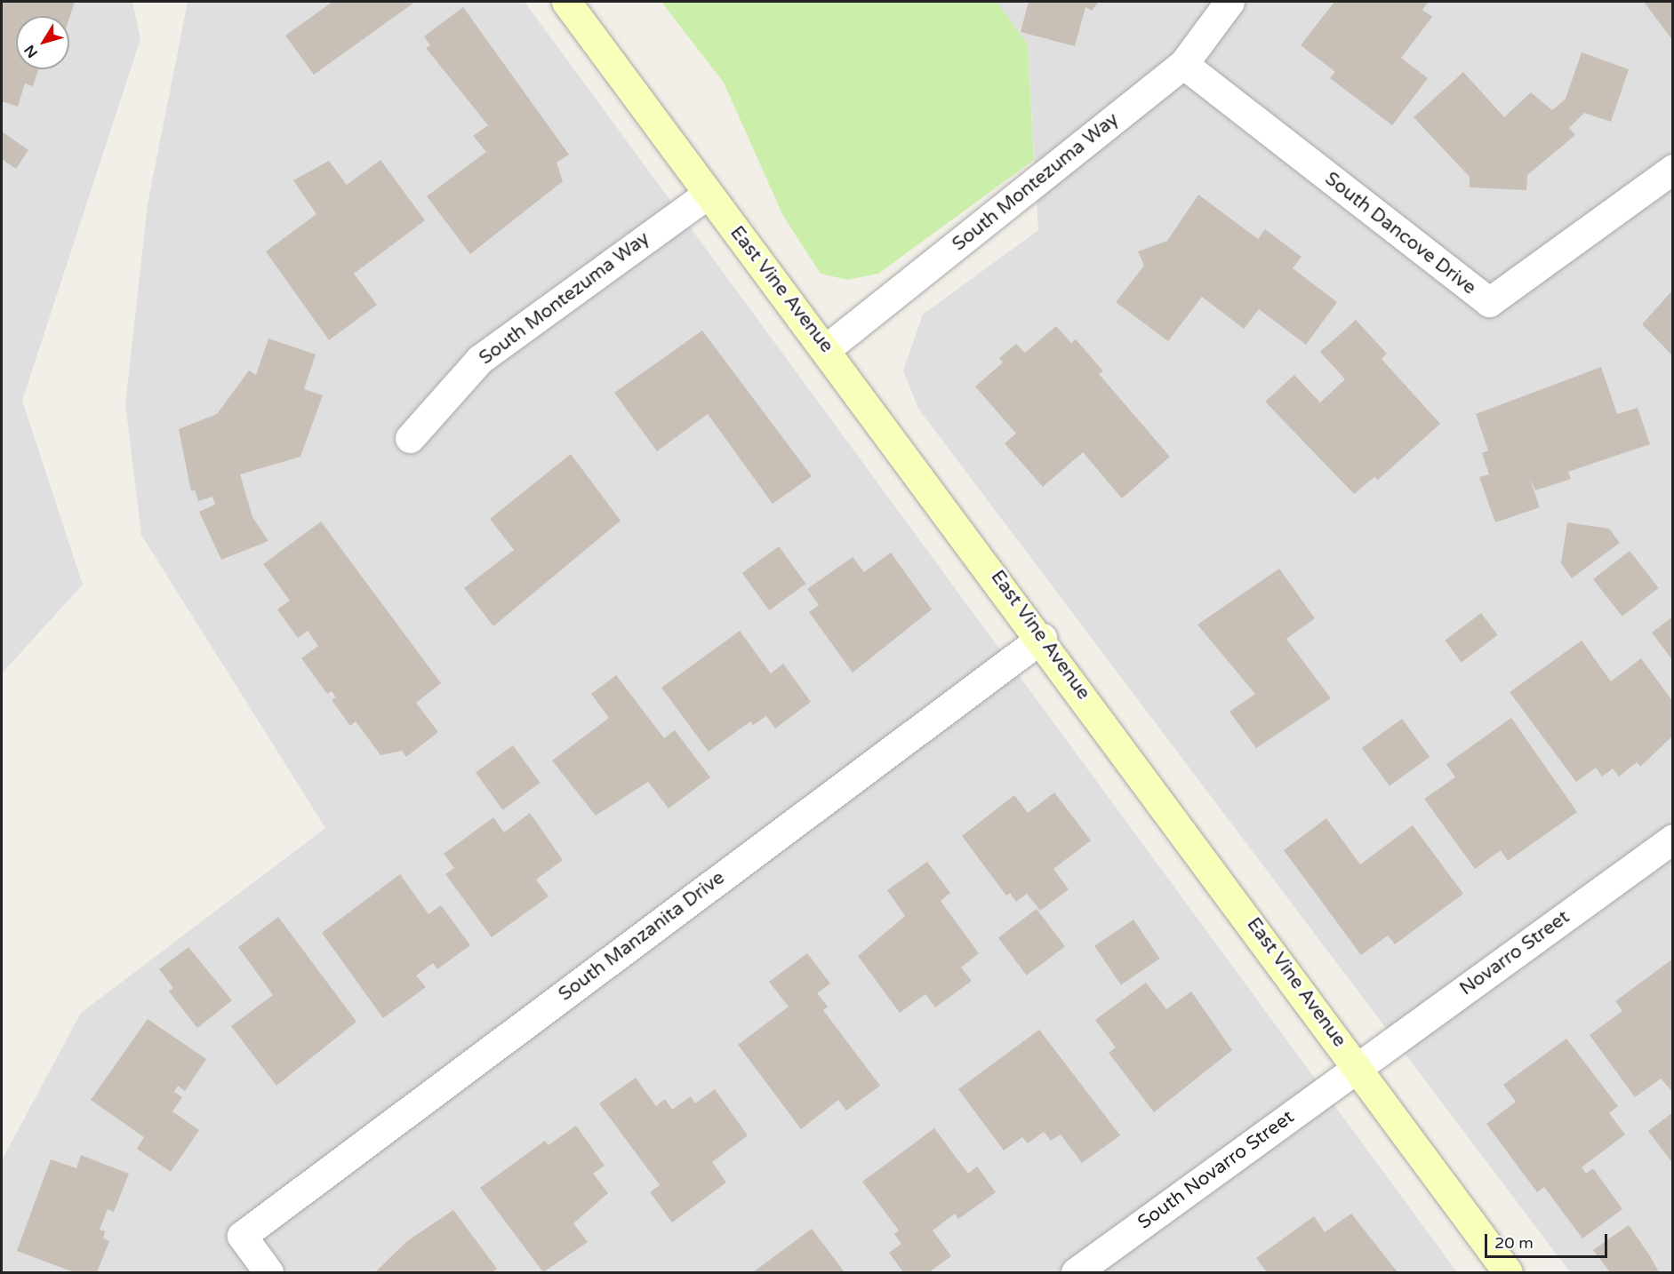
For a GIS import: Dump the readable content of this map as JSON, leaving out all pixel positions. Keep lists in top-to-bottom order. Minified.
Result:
{"streets":{"street":["South Montezuma Way","South Dancove Drive","East Vine Avenue","South Manzanita Drive","Novarro Street","South Novarro Street"]},"crossings":[["South Montezuma Way","South Dancove Drive"],["South Montezuma Way","East Vine Avenue"],["East Vine Avenue","South Manzanita Drive"],["East Vine Avenue","Novarro Street"],["East Vine Avenue","South Novarro Street"],["Novarro Street","South Novarro Street"]],"scale_bar":"20 m","north":"bottom left"}
